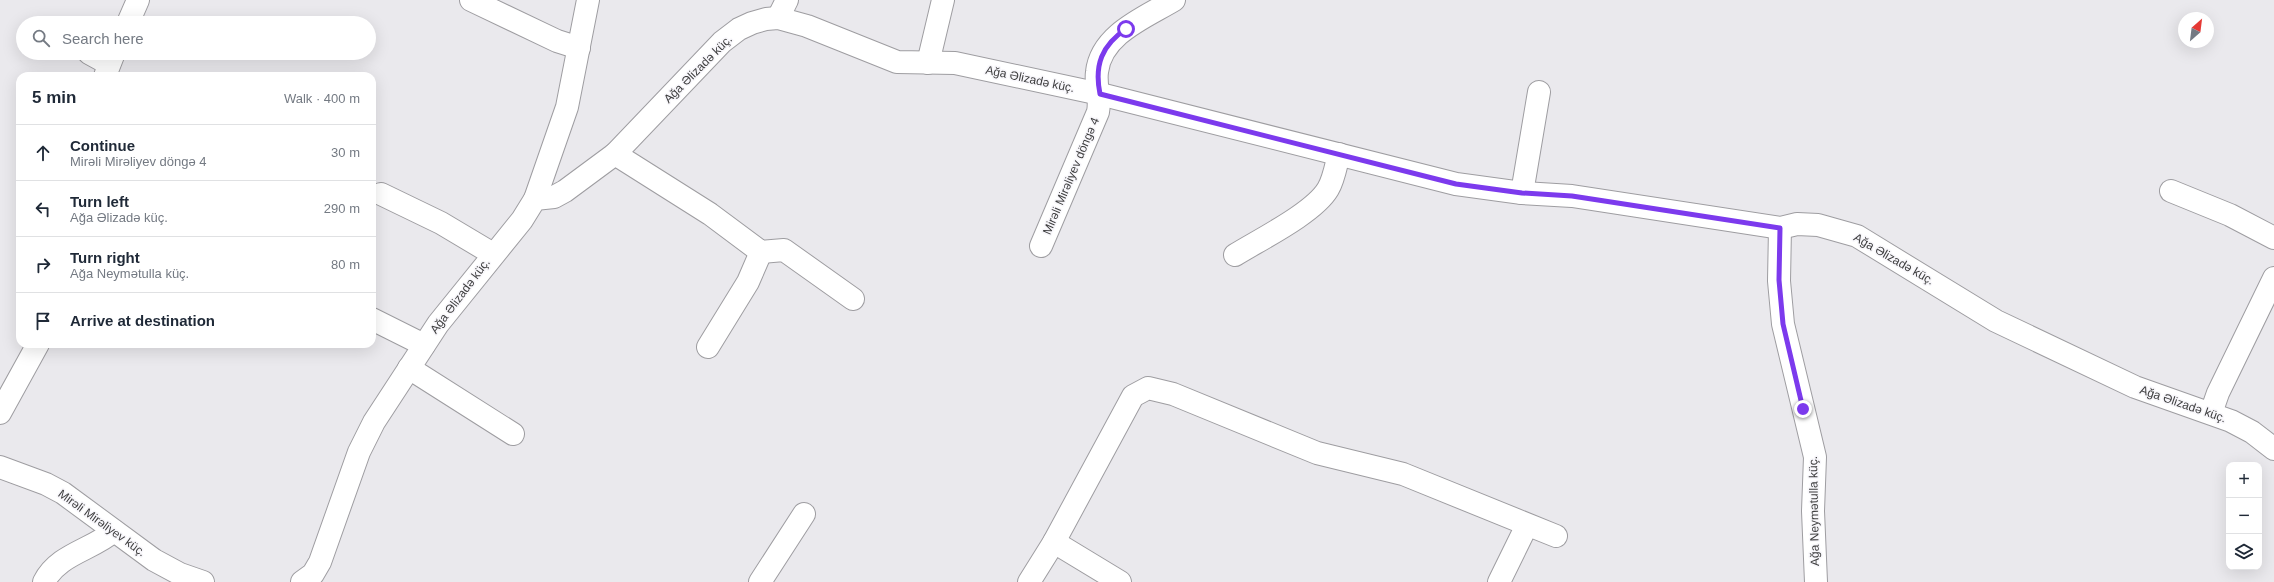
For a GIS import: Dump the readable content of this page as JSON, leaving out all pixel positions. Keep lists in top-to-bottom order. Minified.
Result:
{"streets":{"street":["Ağa Əlizadə küç.","Mirəli Mirəliyev döngə 4","Ağa Neymətulla küç.","Mirəli Mirəliyev küç."]},"crossings":[["Ağa Əlizadə küç.","Mirəli Mirəliyev döngə 4"],["Ağa Əlizadə küç.","Ağa Neymətulla küç."]],"north":"top right","page":{"search":"Search here","heading":["5 min","Walk · 400 m"],"list":[["Continue","Mirəli Mirəliyev döngə 4","30 m"],["Turn left","Ağa Əlizadə küç.","290 m"],["Turn right","Ağa Neymətulla küç.","80 m"],"Arrive at destination"],"map_buttons":["+","−"]}}
